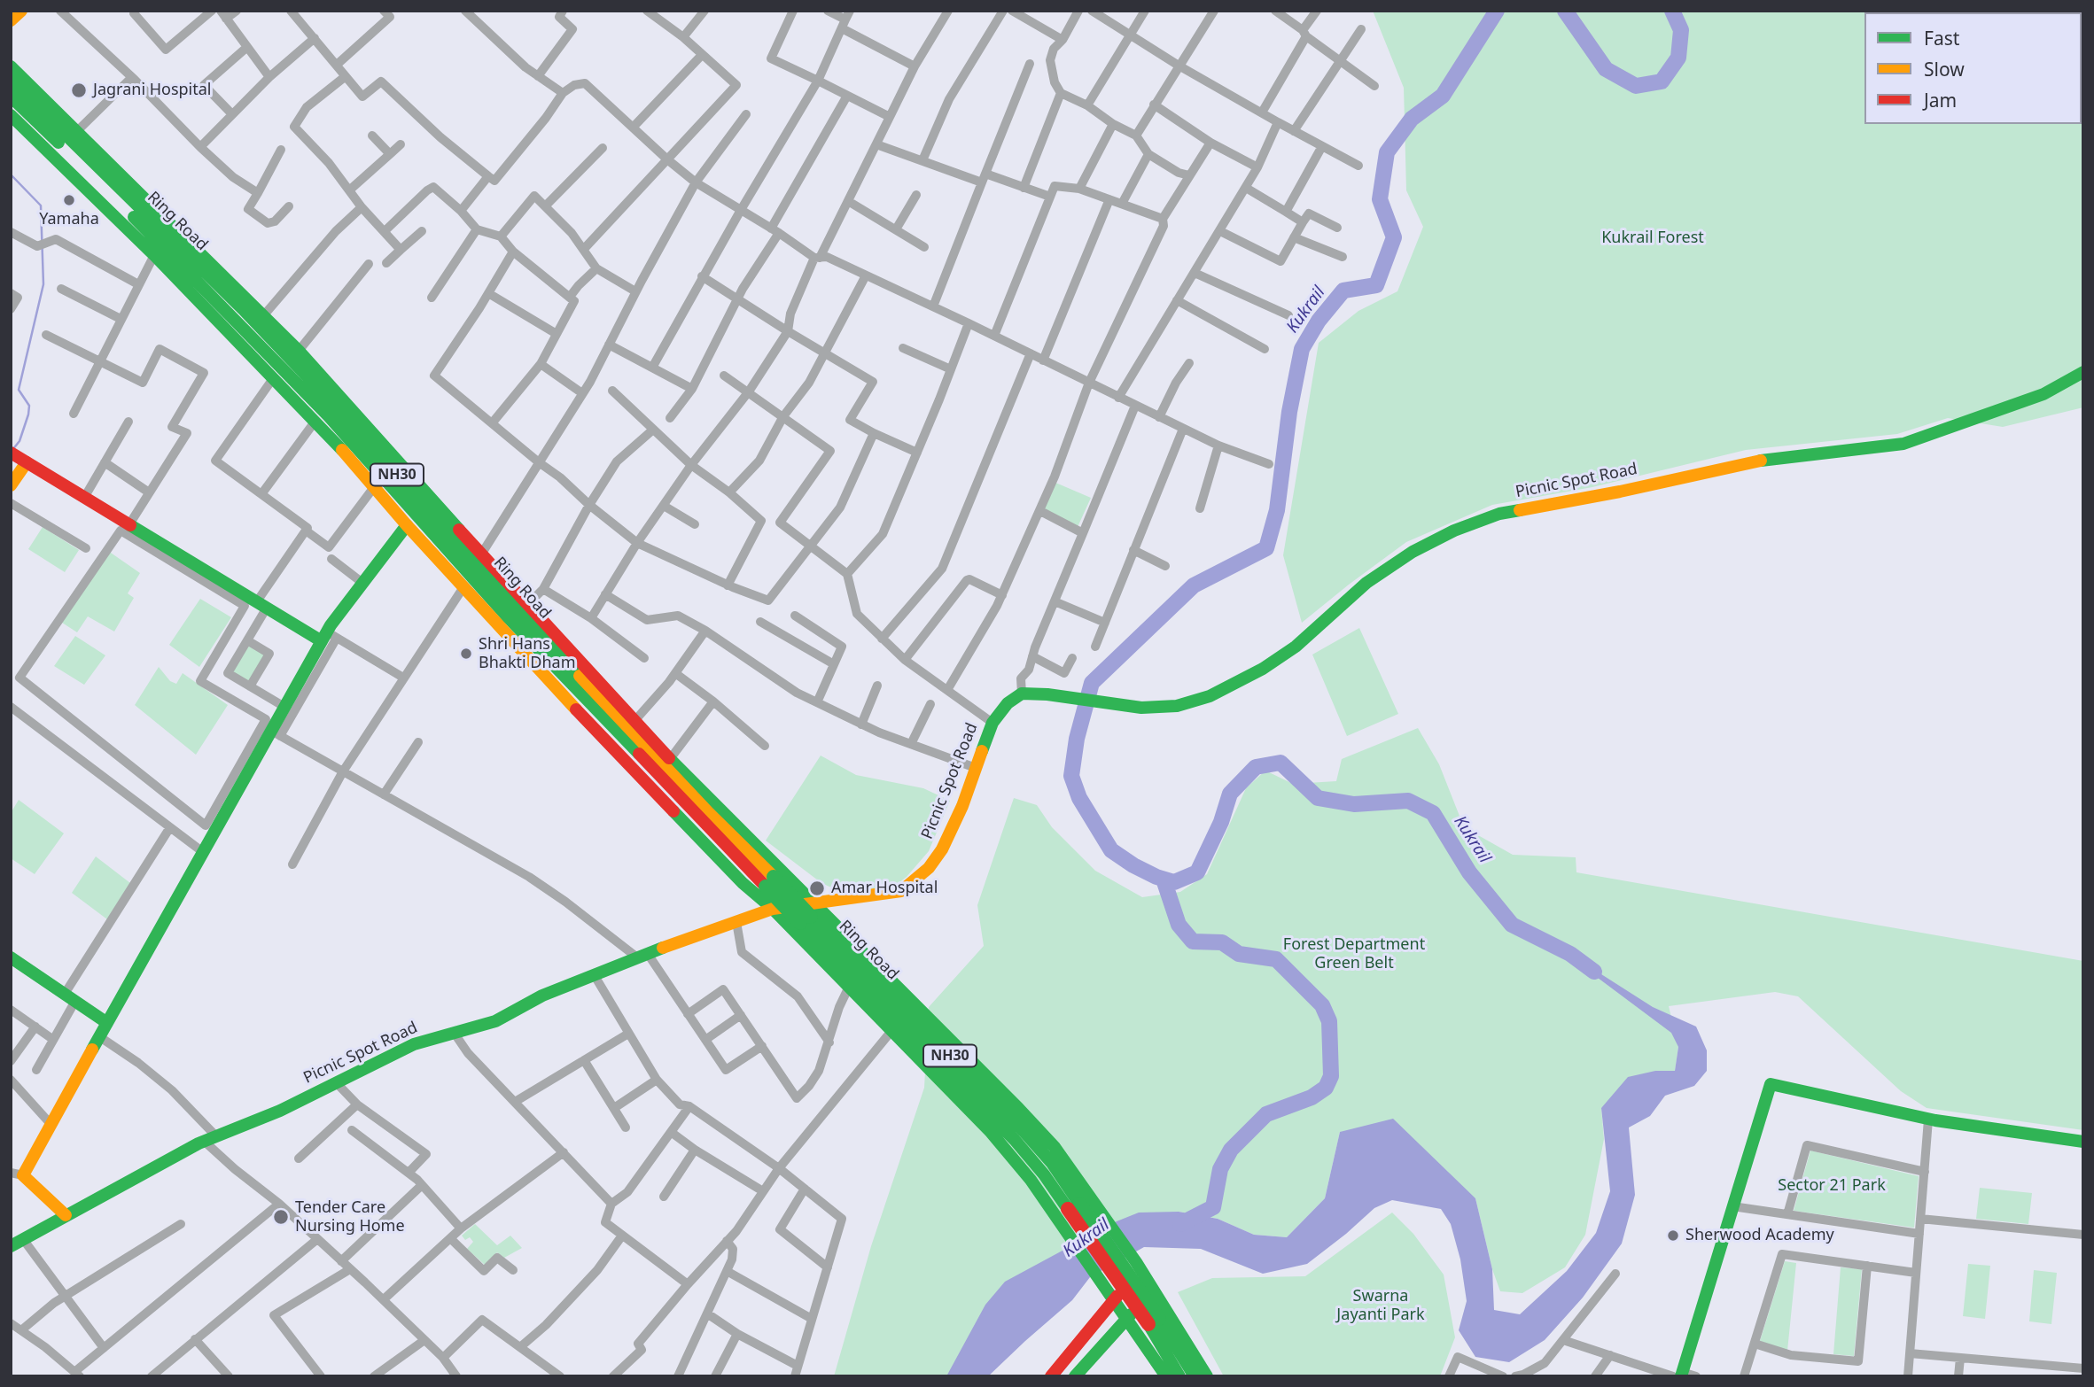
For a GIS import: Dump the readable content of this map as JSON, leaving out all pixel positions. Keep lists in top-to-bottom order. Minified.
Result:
{"streets":{"main road":["Ring Road","NH30","Picnic Spot Road"]},"crossings":[["Ring Road","NH30"]],"water":["Kukrail"],"parks":["Kukrail Forest","Forest Department Green Belt","Sector 21 Park","Swarna Jayanti Park"],"places":["Jagrani Hospital","Yamaha","Shri Hans Bhakti Dham","Amar Hospital","Tender Care Nursing Home","Sherwood Academy"],"legend":["Fast","Slow","Jam"]}
